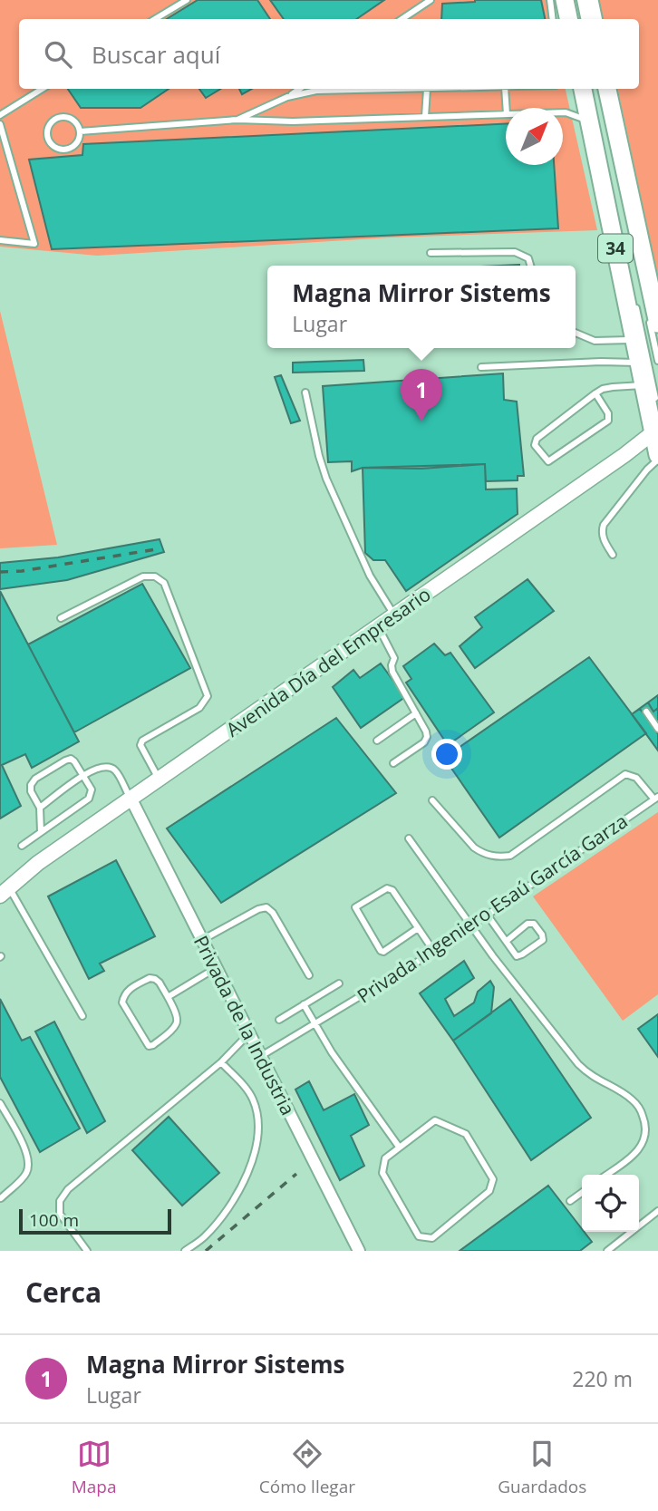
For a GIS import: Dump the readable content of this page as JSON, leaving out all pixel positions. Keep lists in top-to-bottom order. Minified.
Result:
{"streets":{"main road":["34"],"street":["Avenida Día del Empresario","Privada de la Industria"],"lane":["Privada Ingeniero Esaú García Garza"]},"crossings":[["34","Avenida Día del Empresario"],["Avenida Día del Empresario","Privada de la Industria"],["Privada Ingeniero Esaú García Garza","Privada de la Industria"]],"scale_bar":"100 m","north":"top right","page":{"search":"Buscar aquí","popup":["Magna Mirror Sistems","Lugar"],"pins":"1","scale":"100 m","heading":"Cerca","list":[{"mark":"1","name":"Magna Mirror Sistems","note":"Lugar","value":"220 m"}],"nav":["Mapa","Cómo llegar","Guardados"]}}
